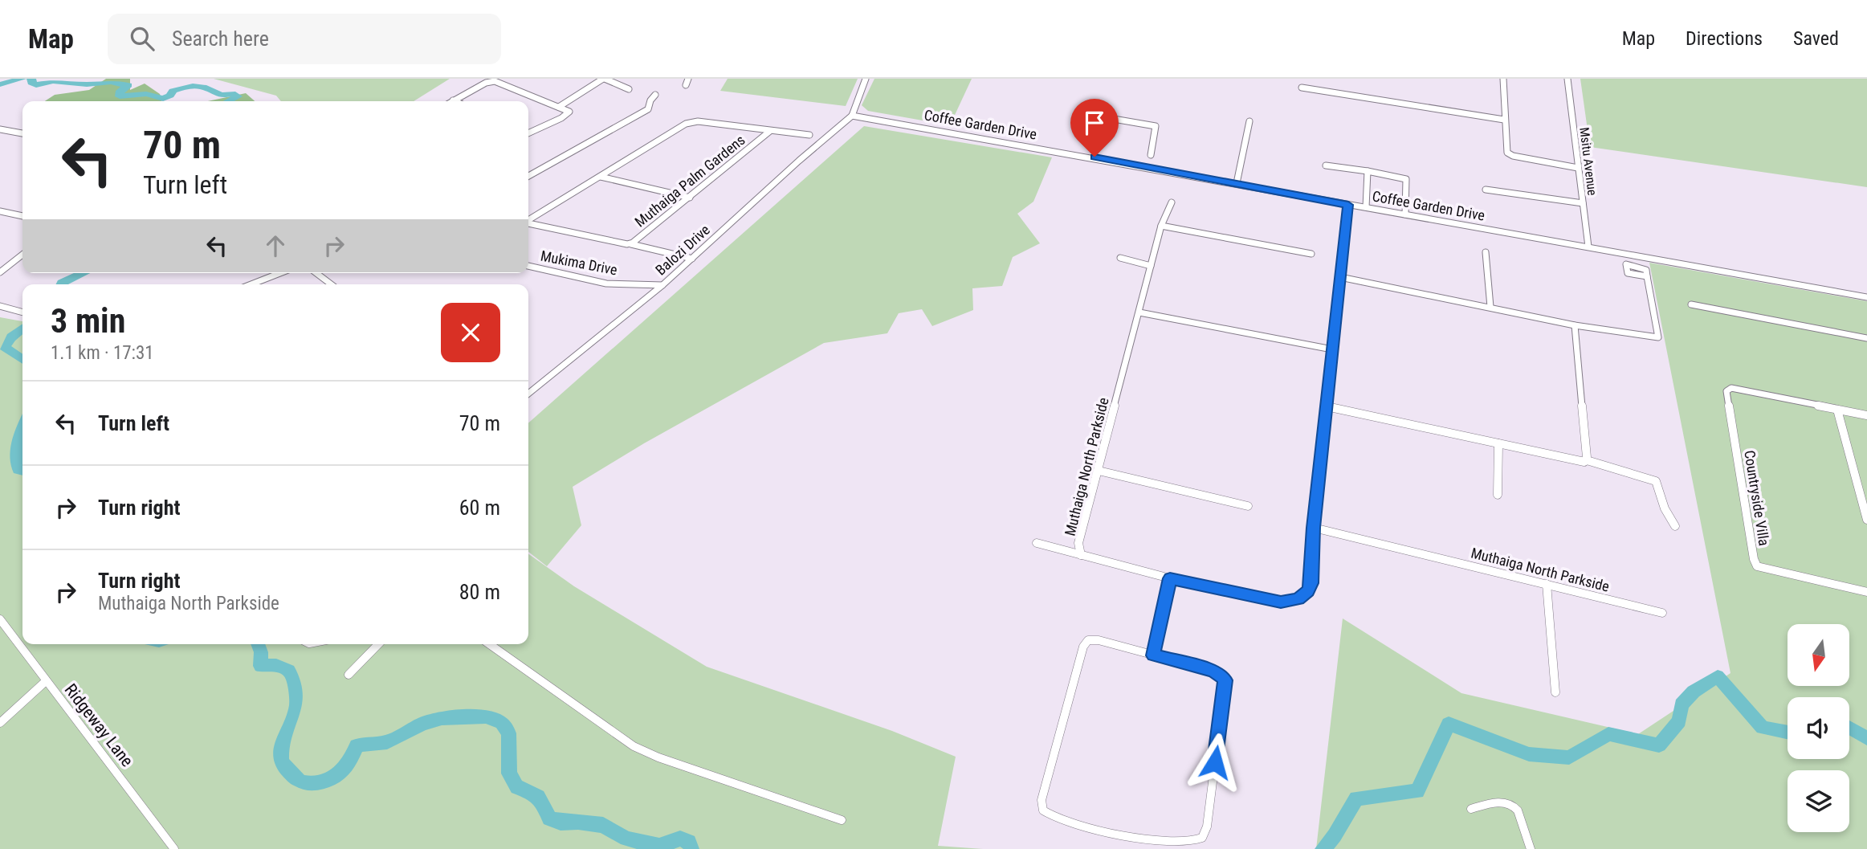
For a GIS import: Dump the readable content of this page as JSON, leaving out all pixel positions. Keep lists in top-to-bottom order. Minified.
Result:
{"streets":{"street":["Coffee Garden Drive","Msitu Avenue","Muthaiga Palm Gardens","Balozi Drive","Mukima Drive","Muthaiga North Parkside","Countryside Villa","Ridgeway Lane"]},"crossings":[["Coffee Garden Drive","Msitu Avenue"],["Coffee Garden Drive","Balozi Drive"],["Coffee Garden Drive","Muthaiga North Parkside"],["Balozi Drive","Mukima Drive"]],"north":"bottom","page":{"header":"Map","search":"Search here","nav":["Map","Directions","Saved"],"turn":["70 m","Turn left"],"heading":["3 min","1.1 km · 17:31"],"list":[{"name":"Turn left","value":"70 m"},{"name":"Turn right","value":"60 m"},{"name":"Turn right","note":"Muthaiga North Parkside","value":"80 m"}]}}
